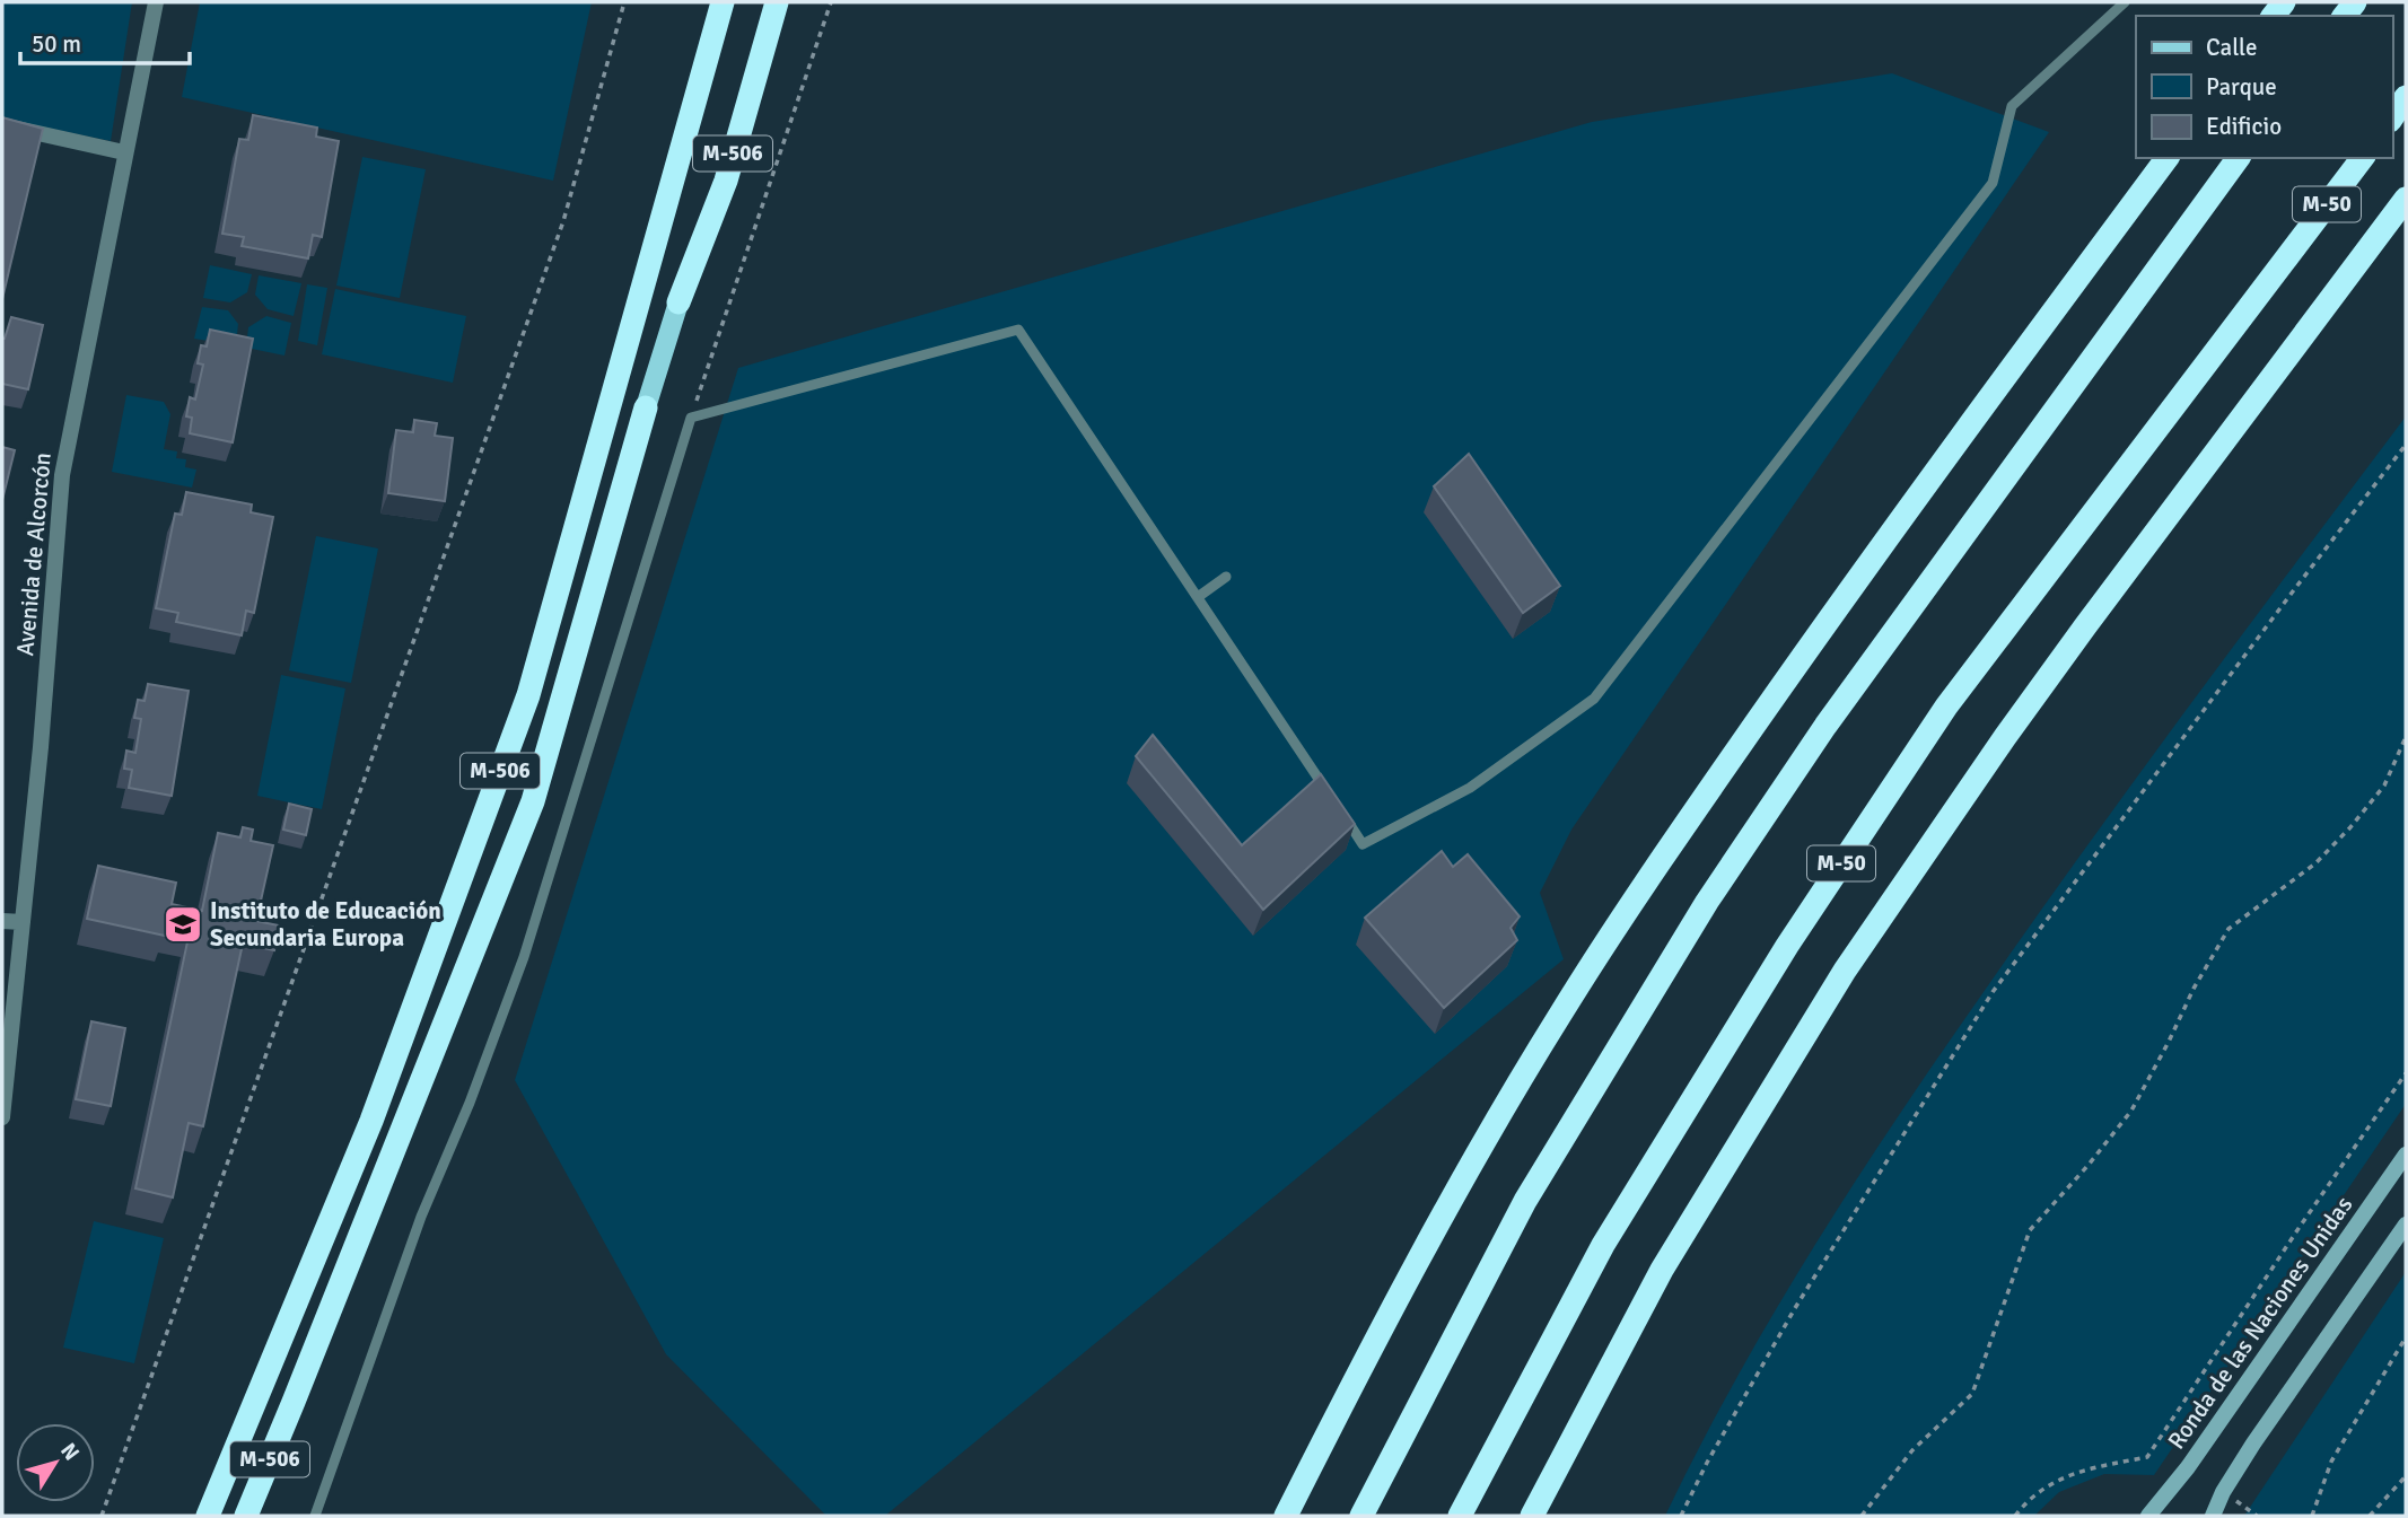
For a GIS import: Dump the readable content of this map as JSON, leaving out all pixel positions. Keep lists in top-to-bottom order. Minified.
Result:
{"streets":{"highway":["M-506","M-50"],"street":["Avenida de Alcorcón","Ronda de las Naciones Unidas"]},"places":{"school or university":["Instituto de Educación Secundaria Europa"]},"legend":["Calle","Parque","Edificio"],"scale_bar":"50 m","north":"top right"}
